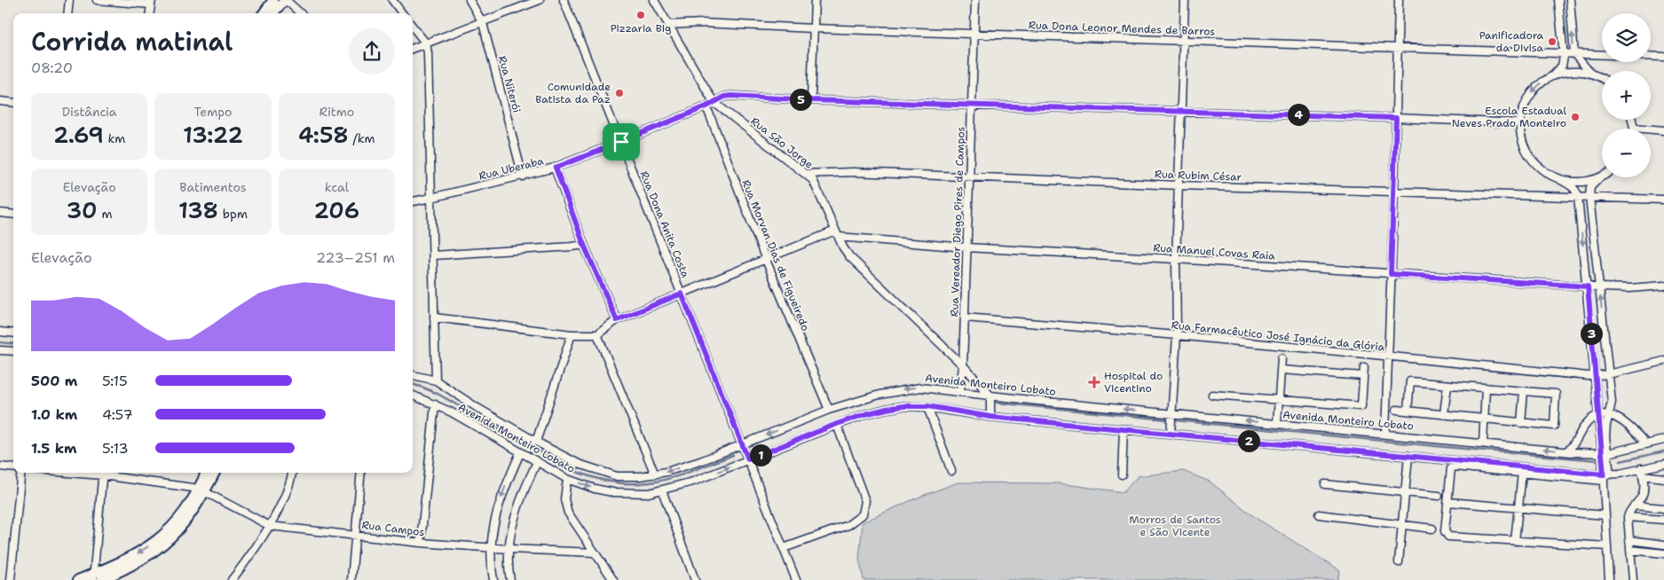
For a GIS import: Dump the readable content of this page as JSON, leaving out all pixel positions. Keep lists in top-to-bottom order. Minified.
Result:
{"streets":{"street":["Rua Dona Leonor Mendes de Barros","Rua Niterói","Rua São Jorge","Rua Uberaba","Rua Rubim César","Rua Vereador Diego Pires de Campos","Rua Dona Anita Costa","Rua Manuel Covas Raia","Rua Morvan Dias de Figueiredo","Rua Farmacêutico José Ignácio da Glória","Avenida Monteiro Lobato","Rua Campos"]},"crossings":[["Rua Dona Leonor Mendes de Barros","Rua São Jorge"],["Rua Dona Leonor Mendes de Barros","Rua Vereador Diego Pires de Campos"],["Rua Niterói","Rua Uberaba"],["Rua São Jorge","Rua Uberaba"],["Rua São Jorge","Rua Rubim César"],["Rua São Jorge","Rua Vereador Diego Pires de Campos"],["Rua São Jorge","Rua Manuel Covas Raia"],["Rua São Jorge","Avenida Monteiro Lobato"],["Rua Uberaba","Rua Vereador Diego Pires de Campos"],["Rua Uberaba","Rua Dona Anita Costa"],["Rua Uberaba","Rua Morvan Dias de Figueiredo"],["Rua Rubim César","Rua Vereador Diego Pires de Campos"],["Rua Vereador Diego Pires de Campos","Rua Manuel Covas Raia"],["Rua Vereador Diego Pires de Campos","Rua Farmacêutico José Ignácio da Glória"],["Rua Vereador Diego Pires de Campos","Avenida Monteiro Lobato"],["Rua Dona Anita Costa","Avenida Monteiro Lobato"],["Rua Morvan Dias de Figueiredo","Avenida Monteiro Lobato"]],"parks":["Morros de Santos e São Vicente"],"places":{"other":["Pizzaria Big","Panificadora da Divisa","Comunidade Batista da Paz","Escola Estadual Neves Prado Monteiro"],"health":["Hospital do Vicentino"]},"page":{"map_buttons":["+","−"],"heading":["Corrida matinal","08:20"],"pins":["5","4","3","2","1"],"stats":[["Distância","2.69 km"],["Tempo","13:22"],["Ritmo","4:58 /km"],["Elevação","30 m"],["Batimentos","138 bpm"],["kcal","206"]],"chart":["Elevação","223–251 m"],"list":[{"name":"500 m","note":"5:15"},{"name":"1.0 km","note":"4:57"},{"name":"1.5 km","note":"5:13"}]}}
